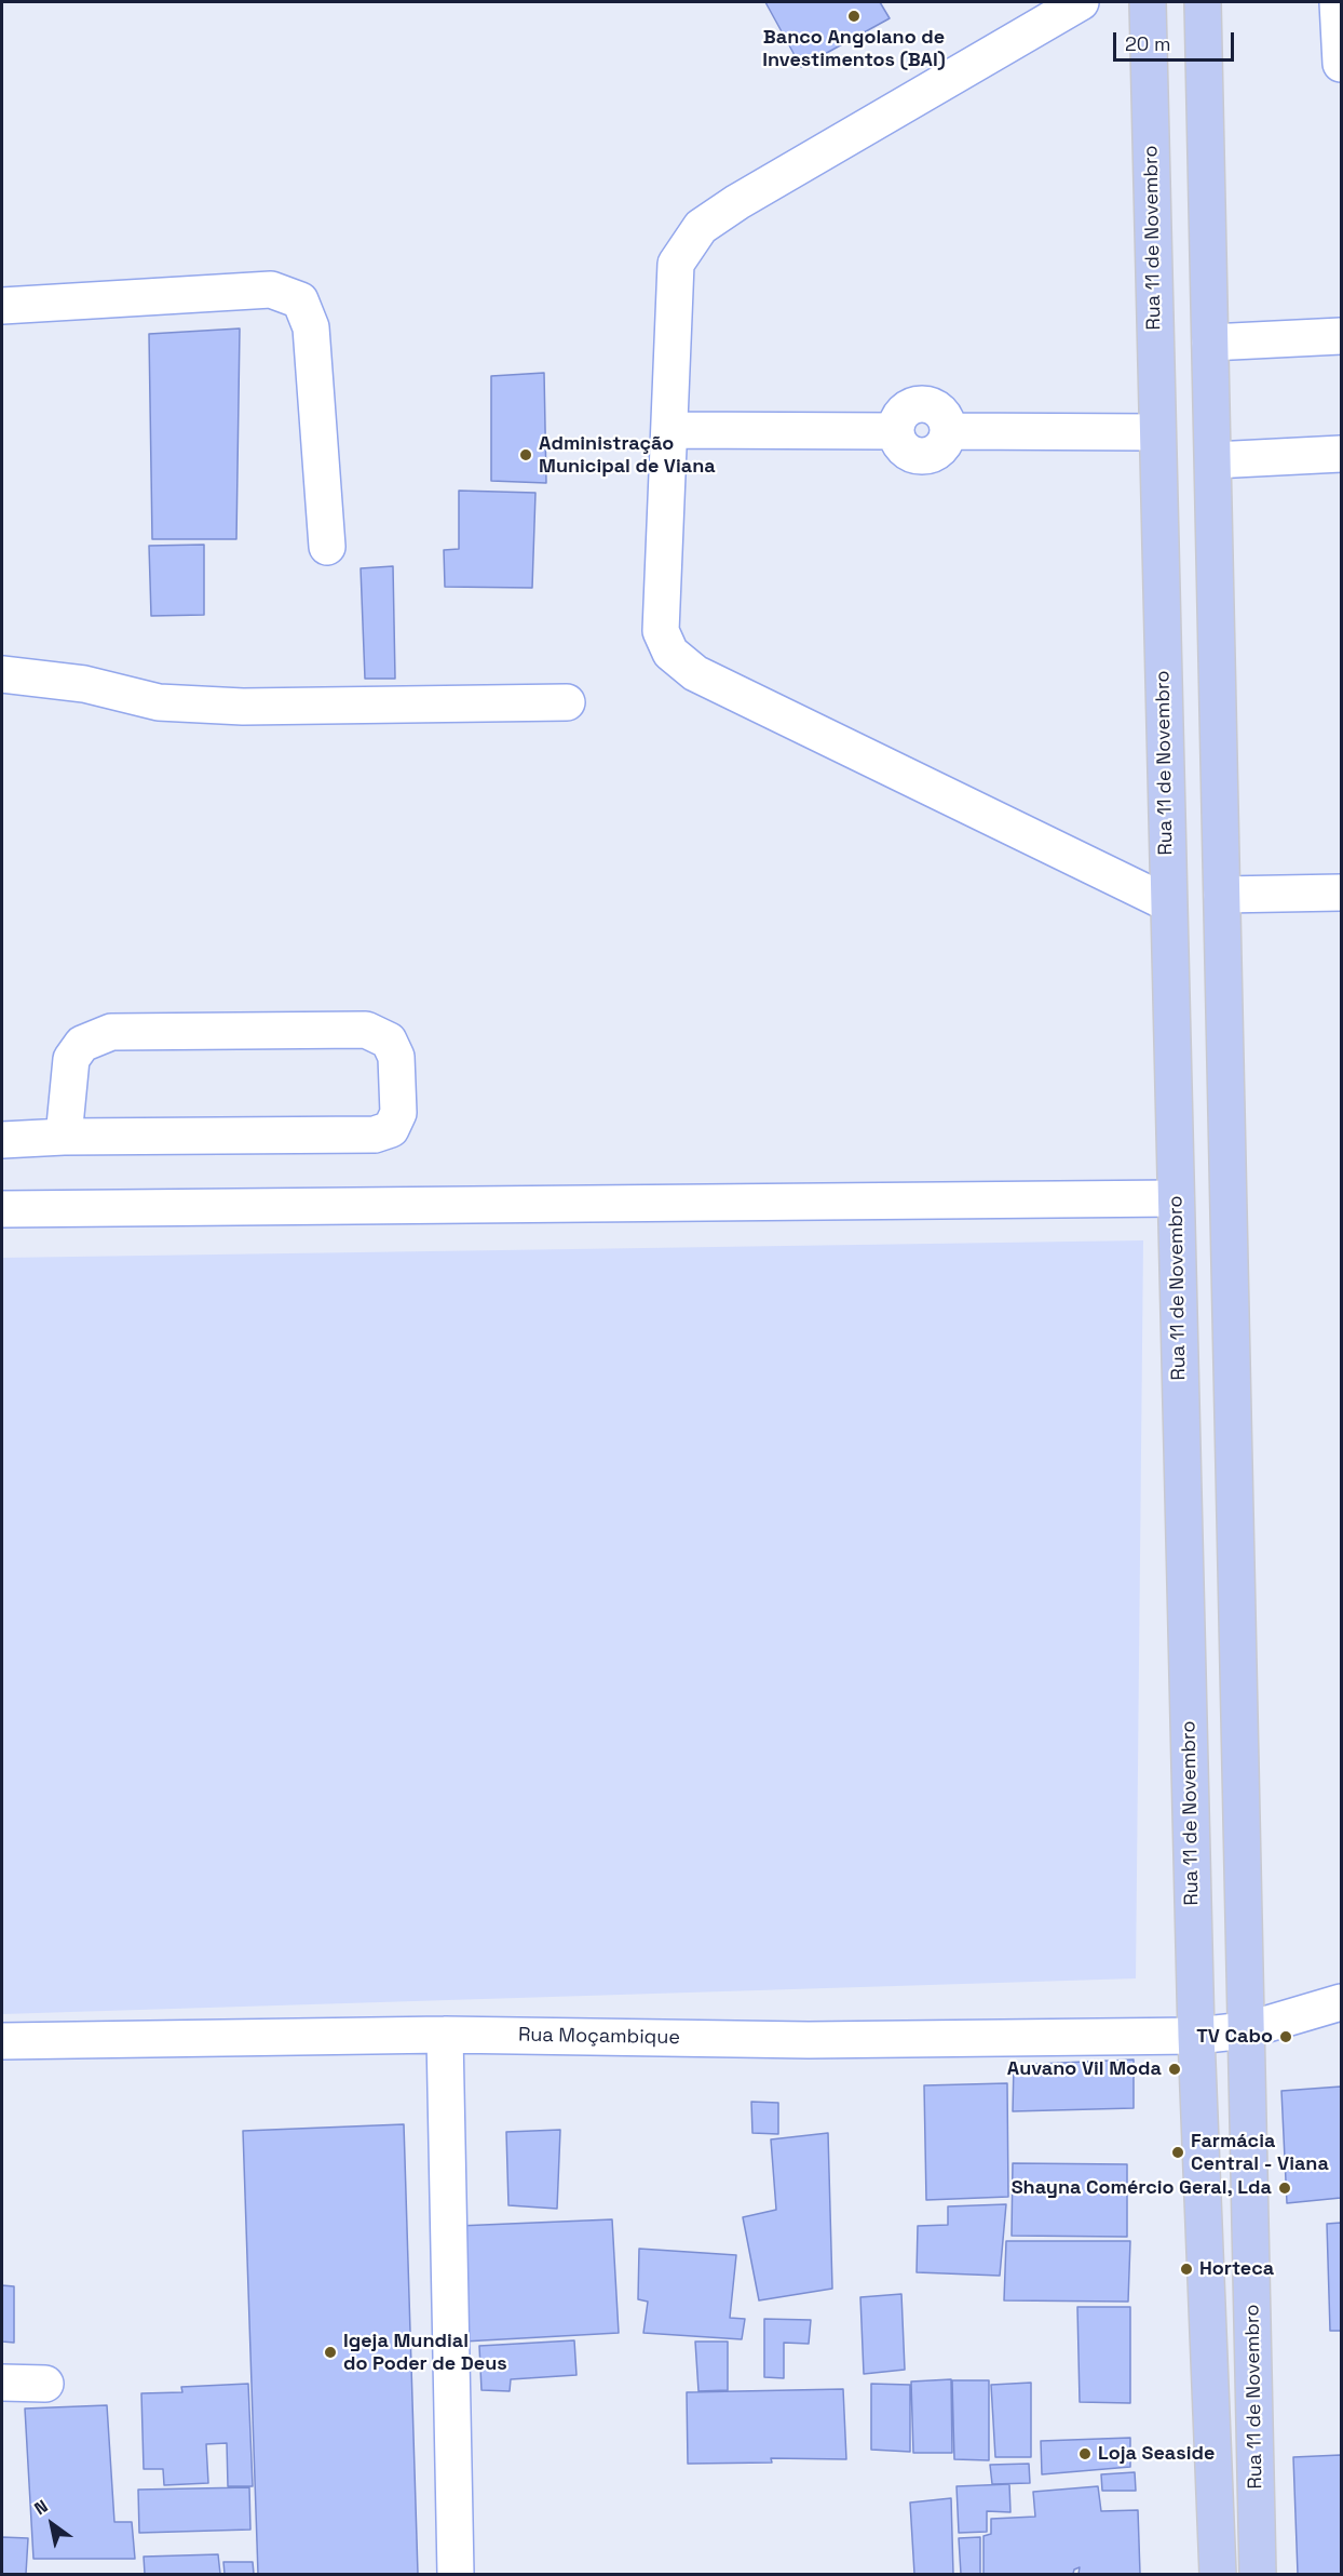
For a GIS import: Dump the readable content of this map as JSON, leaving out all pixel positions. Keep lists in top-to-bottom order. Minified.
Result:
{"streets":{"main road":["Rua 11 de Novembro"],"street":["Rua Moçambique"]},"crossings":[["Rua 11 de Novembro","Rua Moçambique"]],"places":["Banco Angolano de Investimentos (BAI)","Administração Municipal de Viana","TV Cabo","Auvano Vil Moda","Farmácia Central - Viana","Shayna Comércio Geral, Lda","Horteca","Igeja Mundial do Poder de Deus","Loja Seaside"],"scale_bar":"20 m","north":"top left"}
